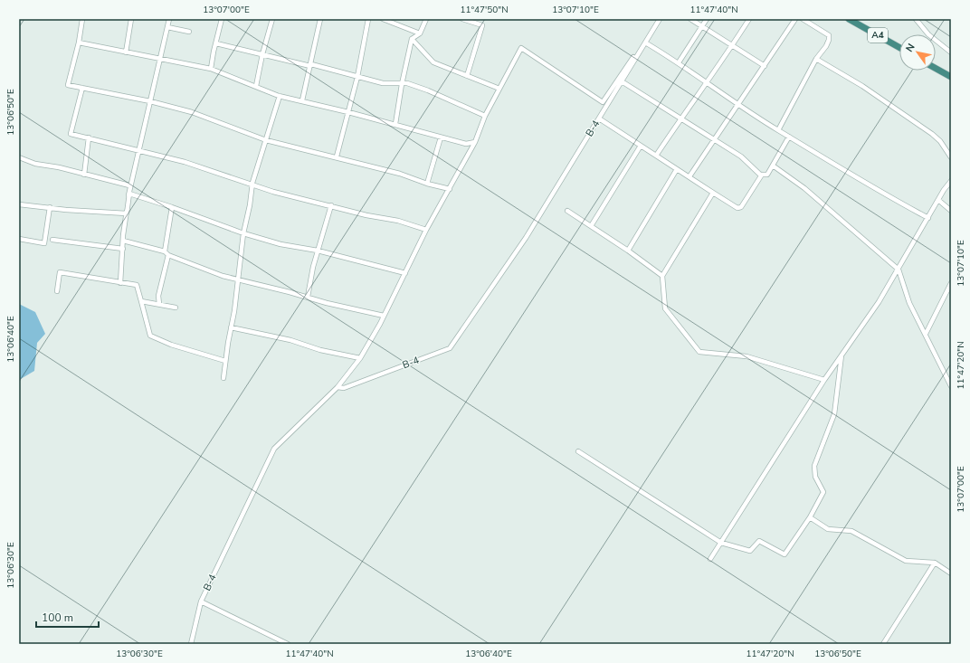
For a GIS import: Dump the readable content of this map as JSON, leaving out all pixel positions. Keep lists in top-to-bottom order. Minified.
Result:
{"streets":{"highway":["A4"],"street":["B-4"]},"scale_bar":"100 m","north":"top left","coordinates":["13°07'00\"E","11°47'50\"N","13°07'10\"E","11°47'40\"N","13°06'50\"E","13°06'40\"E","11°47'20\"N","13°06'30\"E"]}
